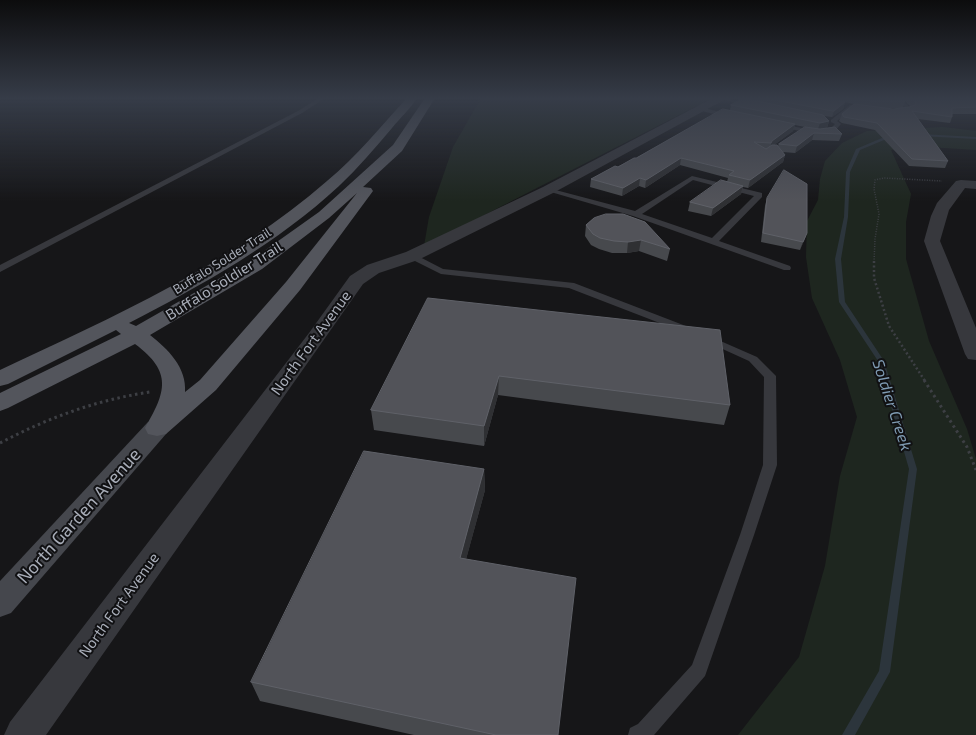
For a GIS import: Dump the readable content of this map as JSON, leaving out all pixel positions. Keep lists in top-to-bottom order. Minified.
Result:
{"streets":{"main road":["Buffalo Solder Trail","Buffalo Soldier Trail"],"street":["North Fort Avenue","North Garden Avenue"]},"water":["Soldier Creek"]}
